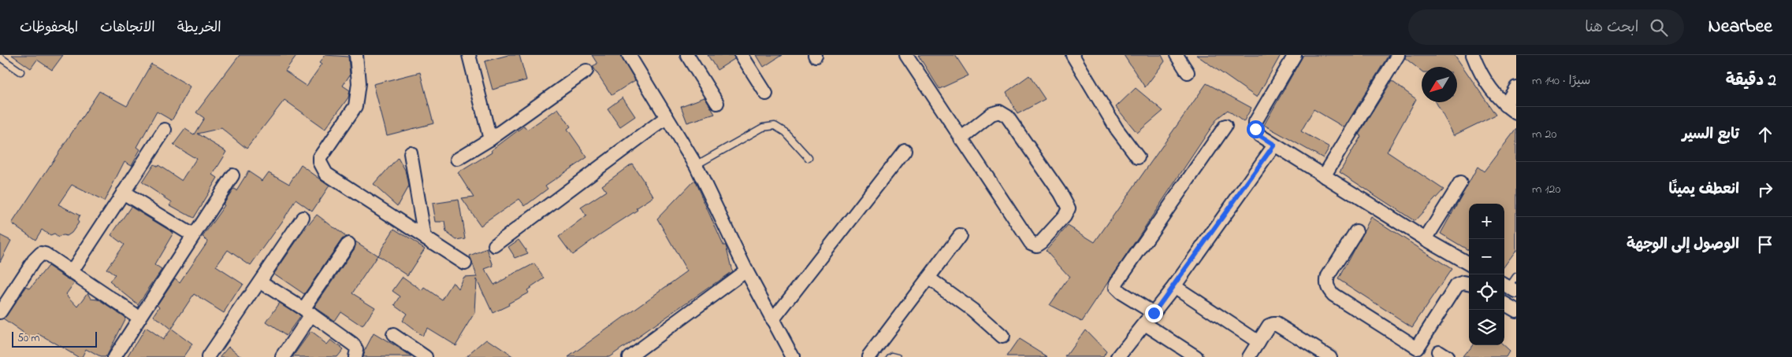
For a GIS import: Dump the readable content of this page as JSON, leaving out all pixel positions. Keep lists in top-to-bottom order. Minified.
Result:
{"scale_bar":"50 m","north":"bottom left","page":{"header":"Nearbee","search":"ابحث هنا","nav":["الخريطة","الاتجاهات","المحفوظات"],"heading":["2 دقيقة","سيرًا · 140 m"],"list":[["تابع السير","20 m"],["انعطف يمينًا","120 m"],"الوصول إلى الوجهة"],"map_buttons":["+","−"],"scale":"50 m"}}
